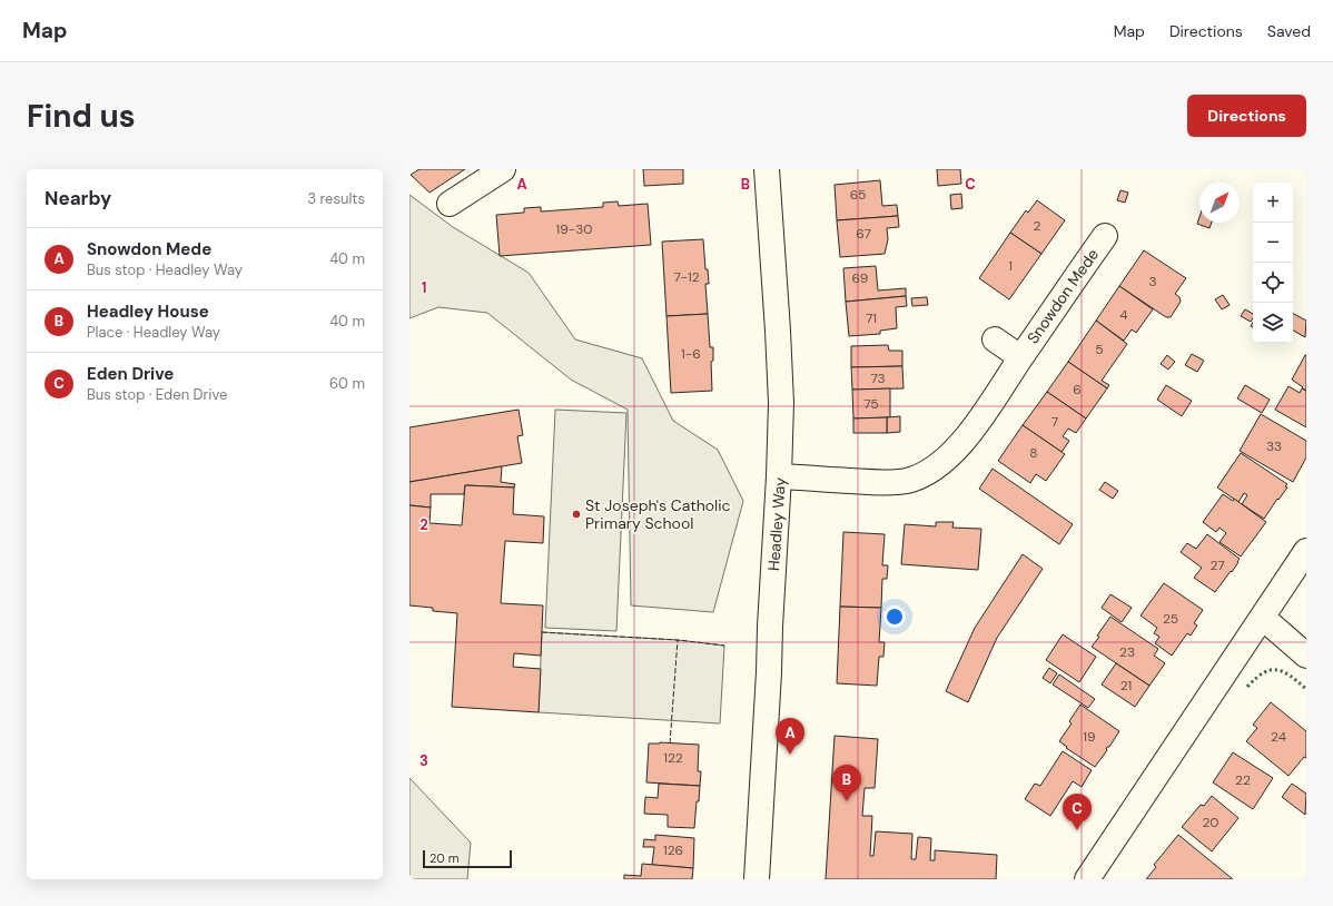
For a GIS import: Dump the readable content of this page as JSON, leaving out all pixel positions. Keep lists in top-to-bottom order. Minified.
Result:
{"streets":{"street":["Snowdon Mede","Headley Way"]},"crossings":[["Snowdon Mede","Headley Way"]],"places":["St Joseph's Catholic Primary School"],"house_numbers":["65","2","19-30","67","1","7-12","69","3","4","71","5","1-6","73","6","75","7","33","8","27","25","23","21","19","24","122","22","20","126"],"scale_bar":"20 m","north":"top right","page":{"header":"Map","nav":["Map","Directions","Saved"],"buttons":"Directions","title":"Find us","heading":["Nearby","3 results"],"map_buttons":["+","−"],"list":[{"mark":"A","name":"Snowdon Mede","note":"Bus stop · Headley Way","value":"40 m"},{"mark":"B","name":"Headley House","note":"Place · Headley Way","value":"40 m"},{"mark":"C","name":"Eden Drive","note":"Bus stop · Eden Drive","value":"60 m"}],"pins":["A","B","C"],"scale":"20 m"},"grid":{"columns":["A","B","C"],"rows":["1","2","3"]}}
